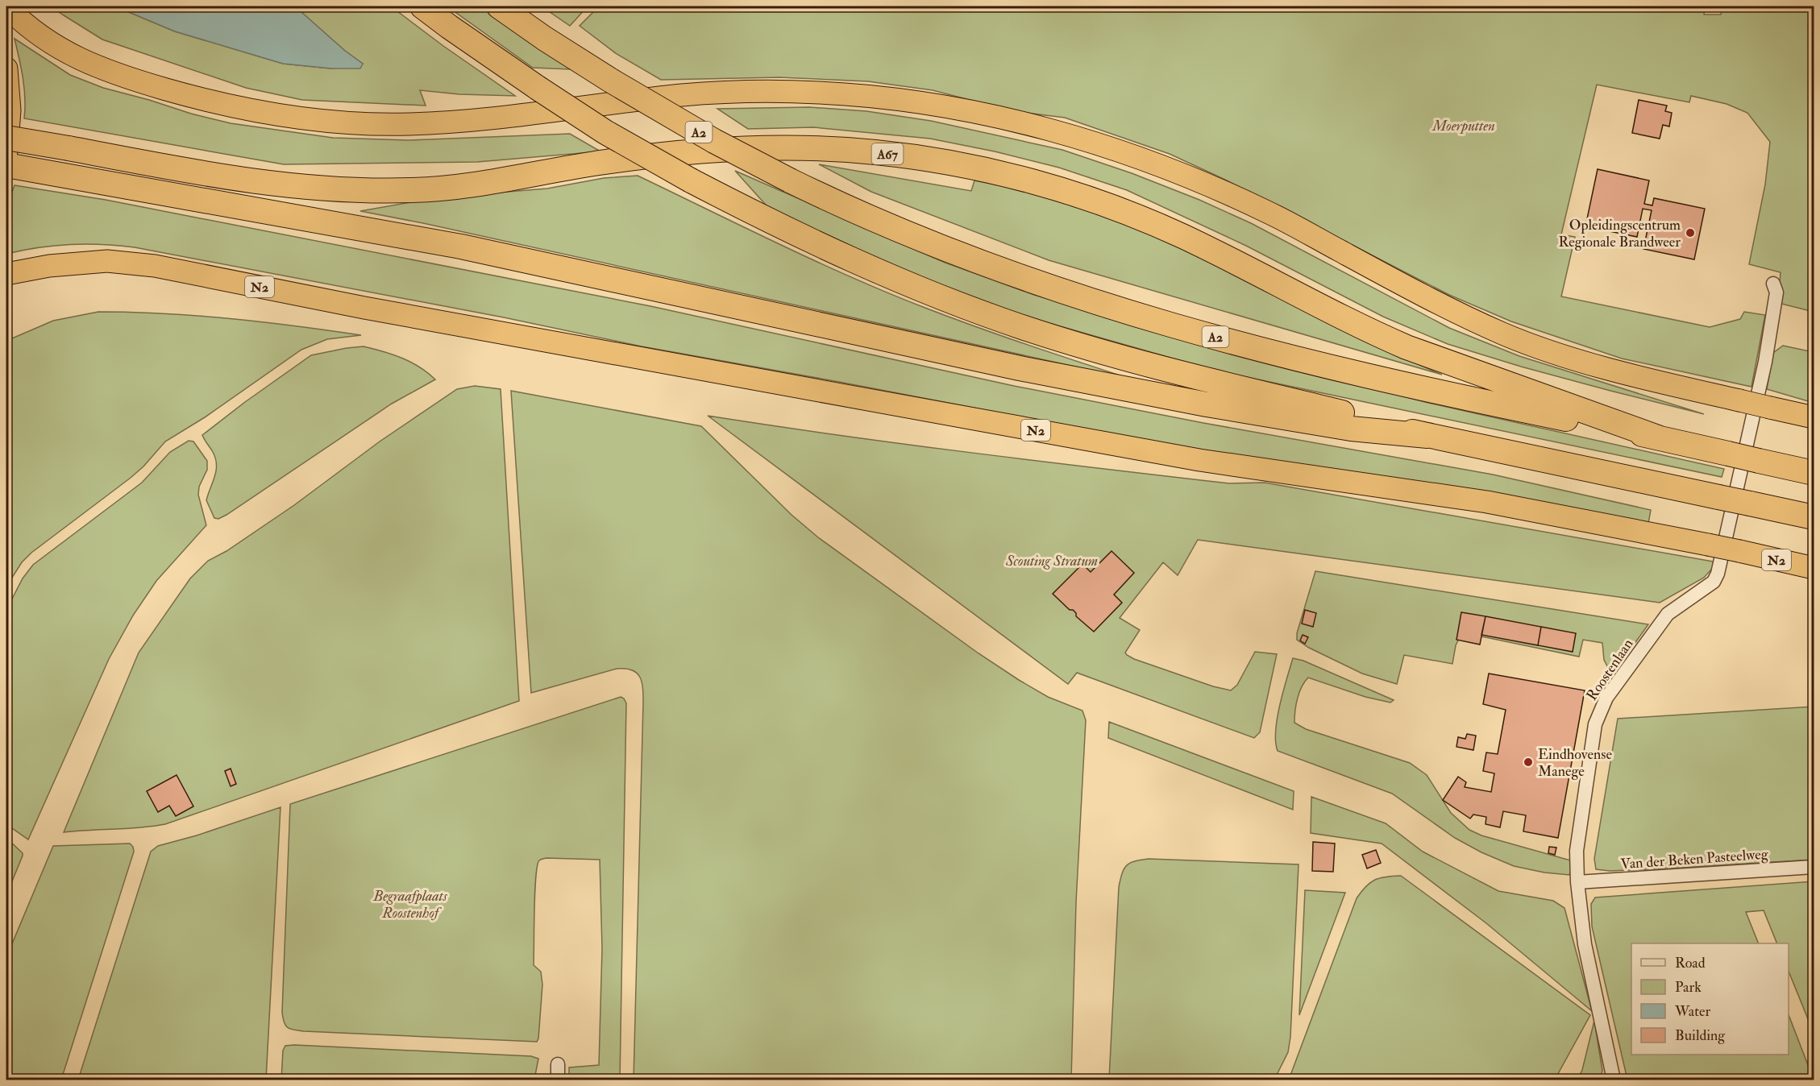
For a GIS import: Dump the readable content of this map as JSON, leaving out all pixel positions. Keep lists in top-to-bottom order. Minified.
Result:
{"streets":{"highway":["A2","A67","N2"],"street":["Roostenlaan","Van der Beken Pasteelweg"]},"crossings":[["A2","A67"],["Roostenlaan","Van der Beken Pasteelweg"]],"parks":["Moerputten","Scouting Stratum","Begraafplaats Roostenhof"],"places":["Opleidingscentrum Regionale Brandweer","Eindhovense Manege"],"legend":["Road","Park","Water","Building"]}
